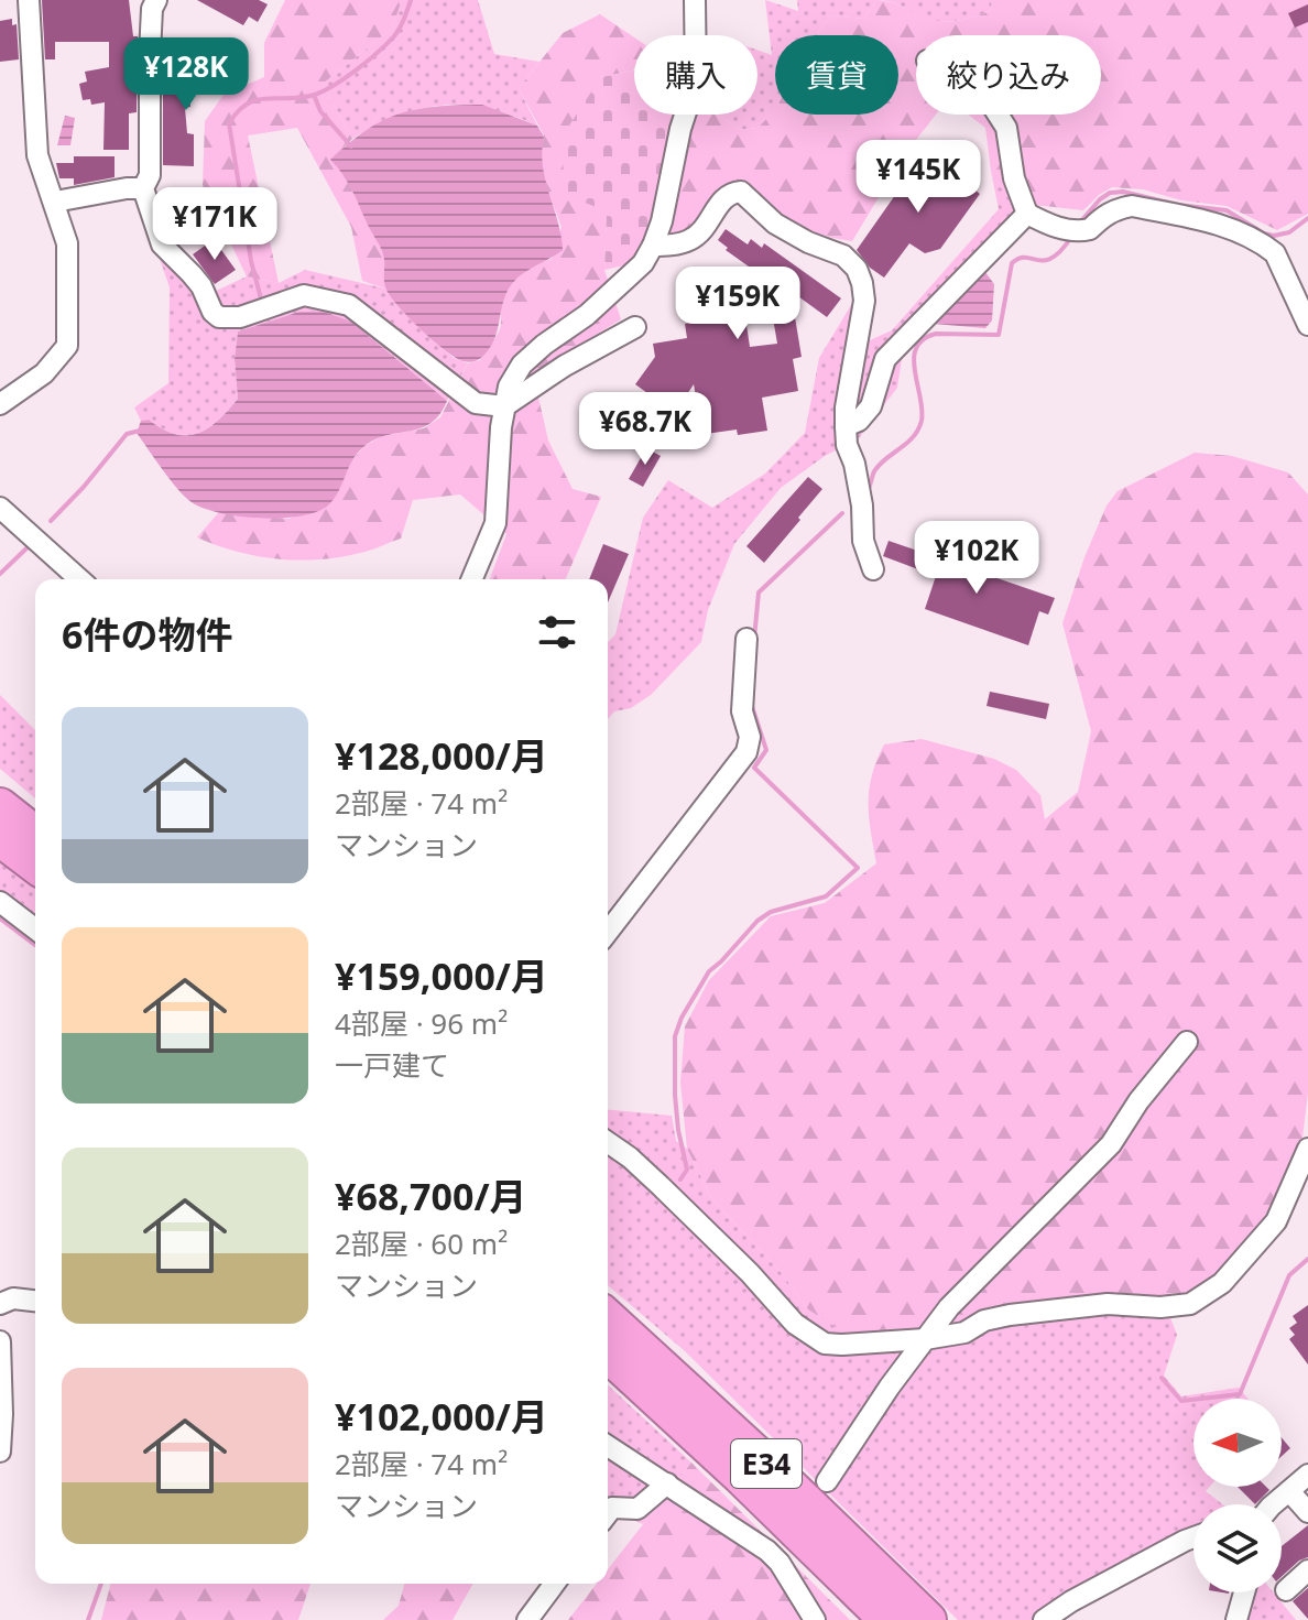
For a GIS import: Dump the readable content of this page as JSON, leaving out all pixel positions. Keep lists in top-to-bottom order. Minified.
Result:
{"streets":{"highway":["E34"]},"north":"left","page":{"chip":["購入","賃貸","絞り込み"],"price":["¥128K","¥145K","¥171K","¥159K","¥68.7K","¥102K"],"heading":"6件の物件","list":[{"name":"¥128,000/月","note":"2部屋 · 74 m² · マンション"},{"name":"¥159,000/月","note":"4部屋 · 96 m² · 一戸建て"},{"name":"¥68,700/月","note":"2部屋 · 60 m² · マンション"},{"name":"¥102,000/月","note":"2部屋 · 74 m² · マンション"}]}}
